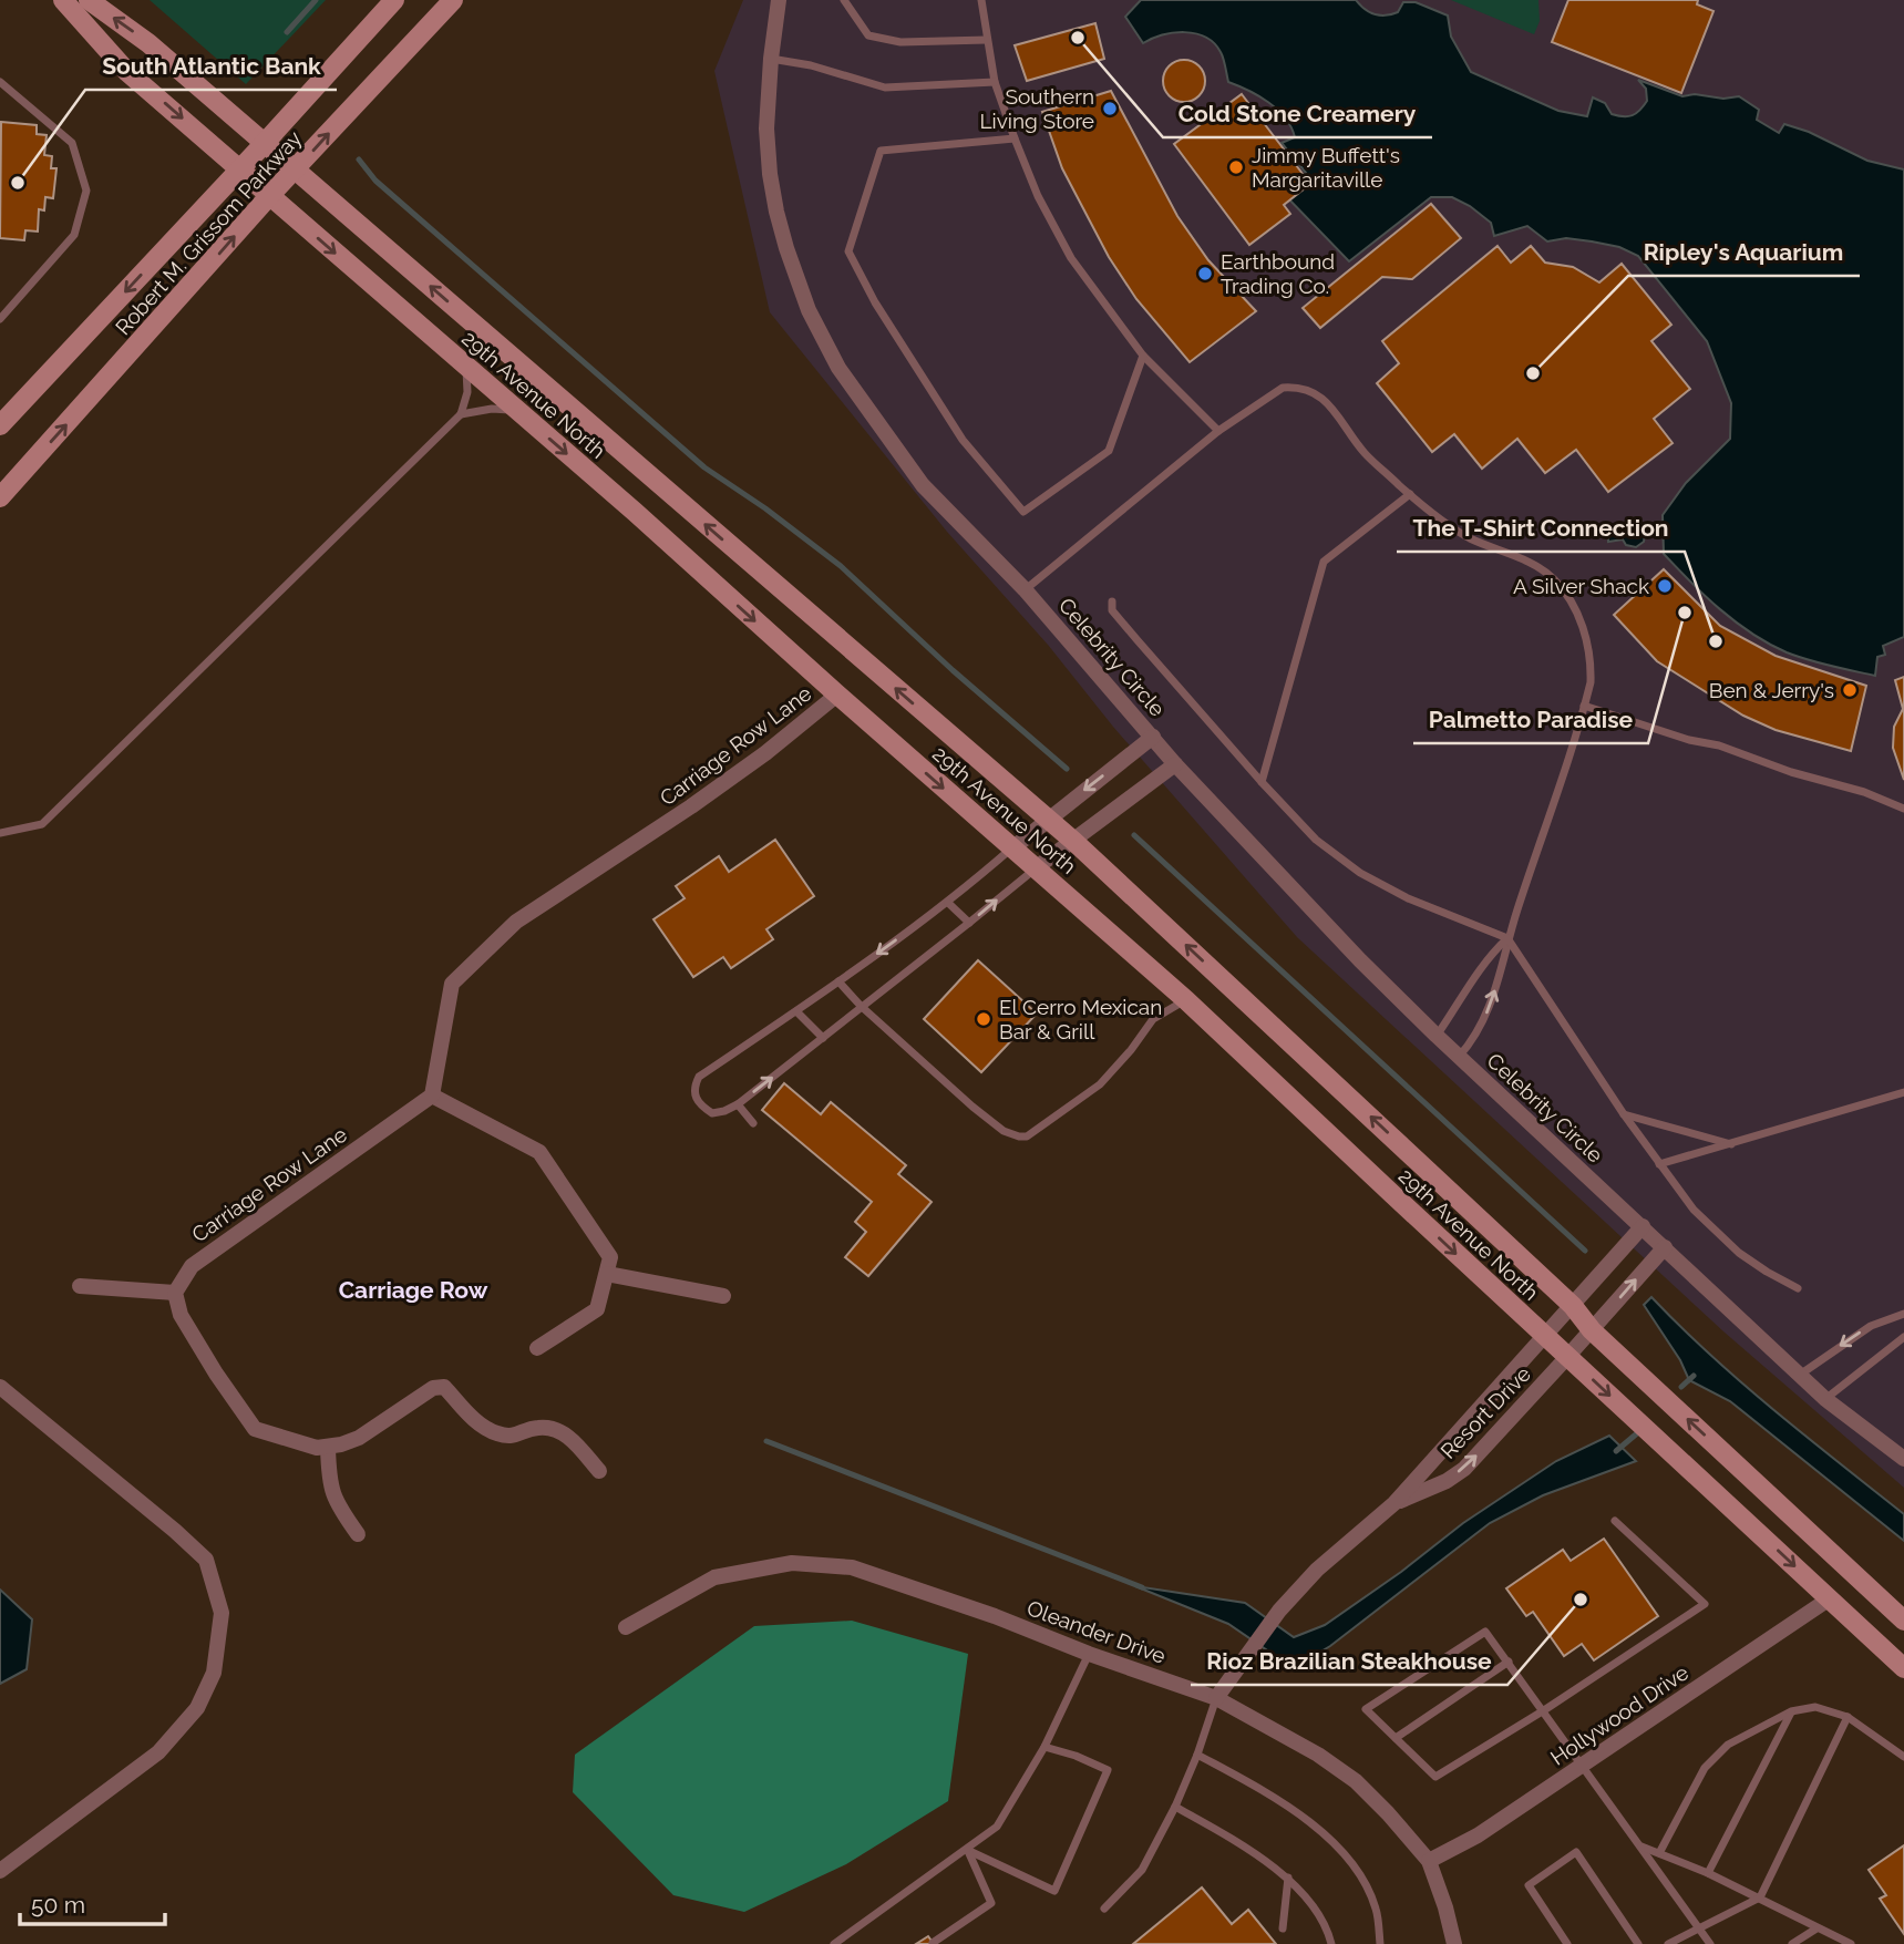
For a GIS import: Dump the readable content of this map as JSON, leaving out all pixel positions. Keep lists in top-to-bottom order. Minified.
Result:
{"streets":{"main road":["Robert M. Grissom Parkway","29th Avenue North"],"street":["Celebrity Circle","Carriage Row Lane","Resort Drive","Oleander Drive","Hollywood Drive"]},"crossings":[["Robert M. Grissom Parkway","29th Avenue North"],["29th Avenue North","Carriage Row Lane"],["29th Avenue North","Resort Drive"],["29th Avenue North","Hollywood Drive"],["Resort Drive","Oleander Drive"],["Oleander Drive","Hollywood Drive"]],"districts":["Carriage Row"],"places":["Cold Stone Creamery","Southern Living Store","Jimmy Buffett's Margaritaville","South Atlantic Bank","Earthbound Trading Co.","Ripley's Aquarium","A Silver Shack","Palmetto Paradise","The T-Shirt Connection","Ben & Jerry's","El Cerro Mexican Bar & Grill","Rioz Brazilian Steakhouse"],"scale_bar":"50 m"}
